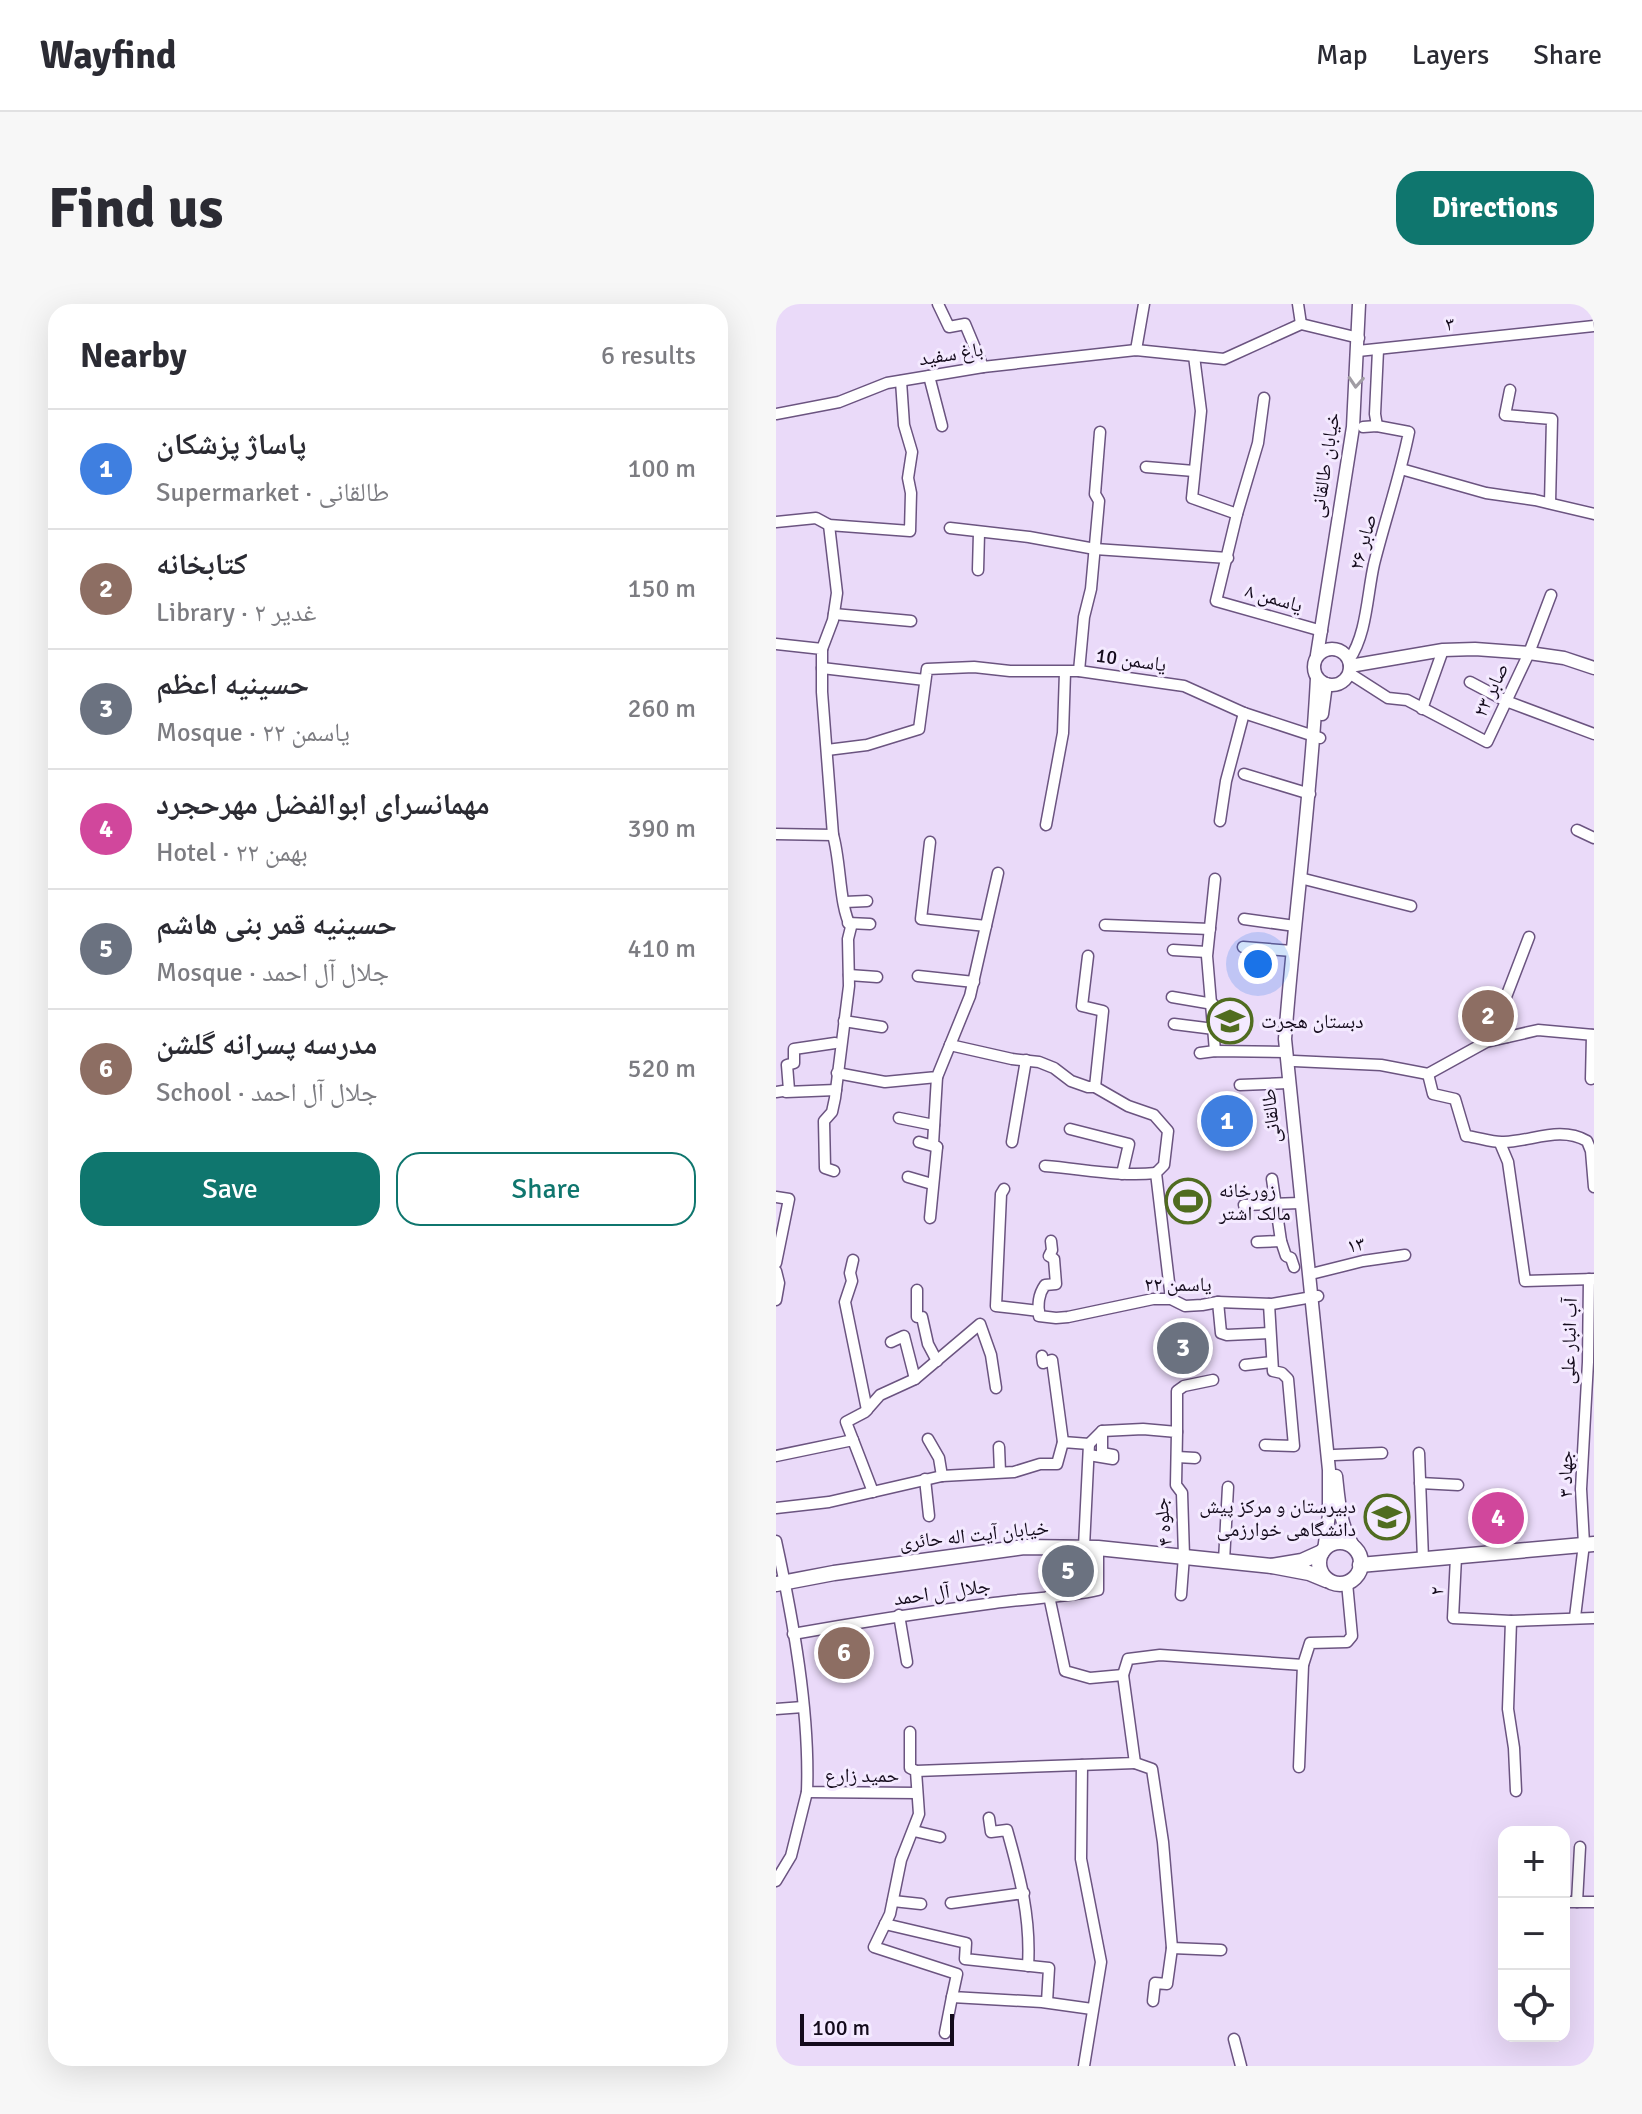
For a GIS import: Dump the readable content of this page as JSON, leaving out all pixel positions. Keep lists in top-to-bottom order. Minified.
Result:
{"streets":{"main road":["خیابان آیت اله حائری"],"street":["۳","باغ سفید","خیابان طالقانی","صابر ۲۶","یاسمن ۸","یاسمن 10","صابر ۲۳","طالقانی","۱۳","یاسمن ۲۲","آب انبار علی","جهاد ۳","جلوه ۴","۲","جلال آل احمد","حمید زارع"]},"crossings":[["۳","باغ سفید"],["۳","خیابان طالقانی"],["خیابان طالقانی","صابر ۲۶"],["خیابان طالقانی","یاسمن ۸"],["خیابان طالقانی","طالقانی"],["صابر ۲۶","طالقانی"],["یاسمن 10","طالقانی"],["طالقانی","۱۳"],["طالقانی","یاسمن ۲۲"],["آب انبار علی","جهاد ۳"],["جلوه ۴","خیابان آیت اله حائری"],["خیابان آیت اله حائری","جلال آل احمد"],["خیابان آیت اله حائری","حمید زارع"],["جلال آل احمد","حمید زارع"]],"places":{"school or university":["دبستان هجرت","دبیرستان و مرکز پیش دانشگاهی خوارزمی"],"sports":["زورخانه مالک اشتر"]},"scale_bar":"100 m","page":{"header":"Wayfind","nav":["Map","Layers","Share"],"buttons":["Directions",["Save","Share"]],"title":"Find us","heading":["Nearby","6 results"],"list":[{"mark":"1","name":"پاساژ پزشکان","note":"Supermarket · طالقانی","value":"100 m"},{"mark":"2","name":"کتابخانه","note":"Library · غدیر ۲","value":"150 m"},{"mark":"3","name":"حسینیه اعظم","note":"Mosque · یاسمن ۲۲","value":"260 m"},{"mark":"4","name":"مهمانسرای ابوالفضل مهرحجرد","note":"Hotel · ۲۲ بهمن","value":"390 m"},{"mark":"5","name":"حسینیه قمر بنی هاشم","note":"Mosque · جلال آل احمد","value":"410 m"},{"mark":"6","name":"مدرسه پسرانه گلشن","note":"School · جلال آل احمد","value":"520 m"}],"pins":["2","1","3","4","5","6"],"map_buttons":["+","−"],"scale":"100 m"}}
